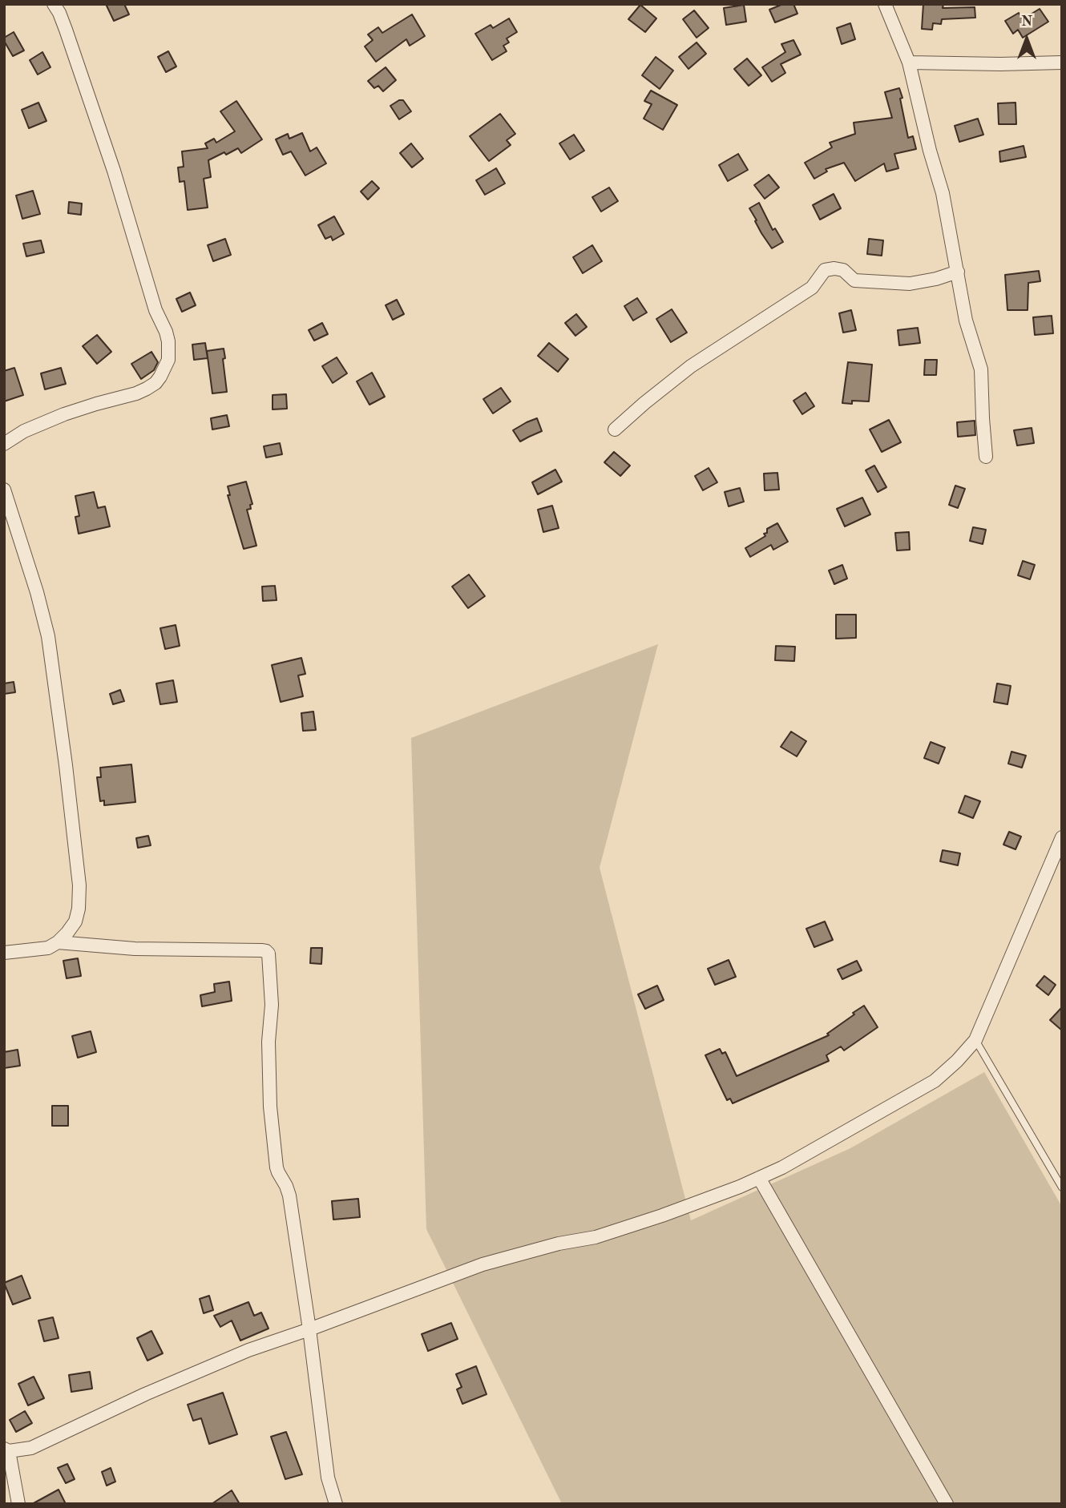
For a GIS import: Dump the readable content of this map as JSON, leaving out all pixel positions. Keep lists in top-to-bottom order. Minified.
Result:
{"north":"top"}
